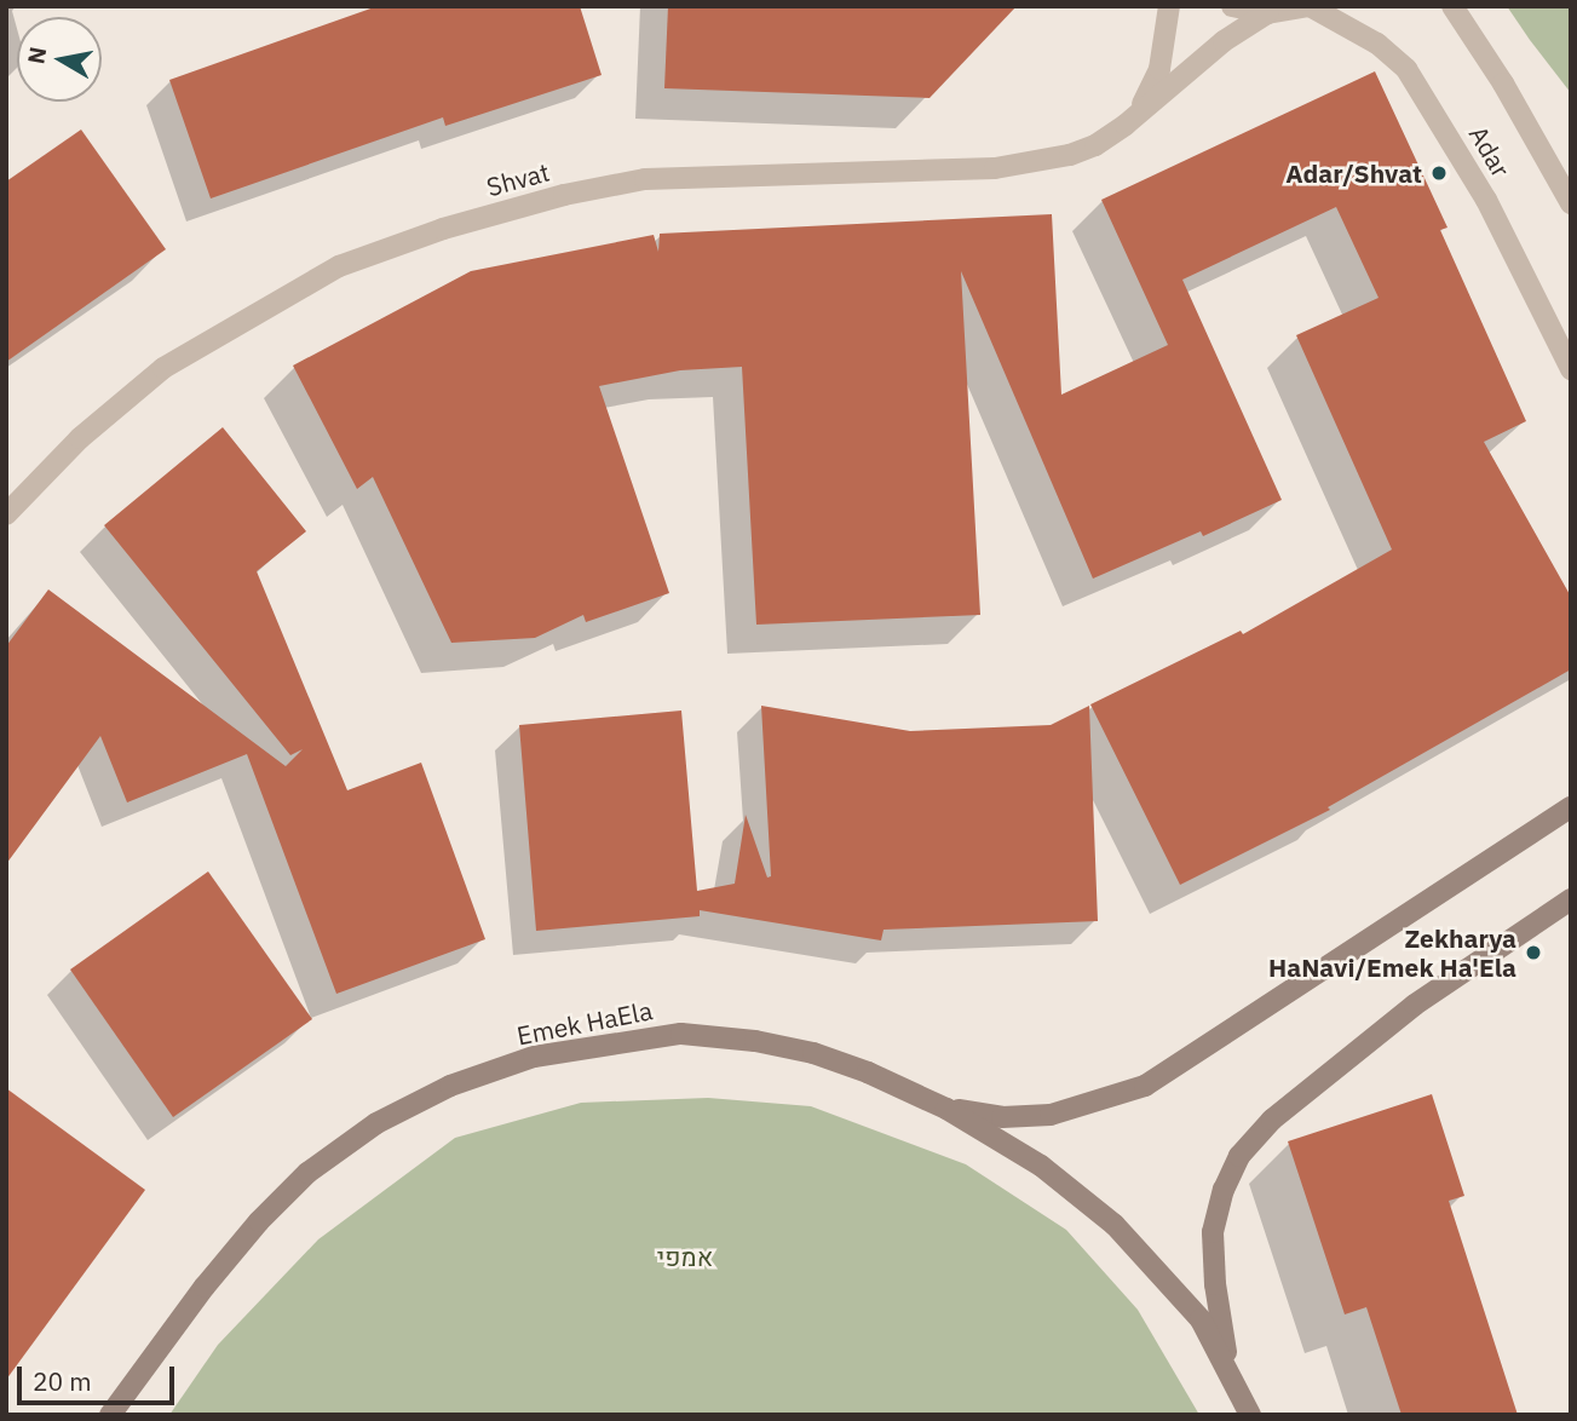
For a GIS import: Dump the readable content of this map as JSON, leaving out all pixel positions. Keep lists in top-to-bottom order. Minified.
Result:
{"streets":{"street":["Adar","Shvat","Emek HaEla"]},"parks":["אמפי"],"places":["Adar/Shvat","Zekharya HaNavi/Emek Ha'Ela"],"scale_bar":"20 m","north":"left"}
